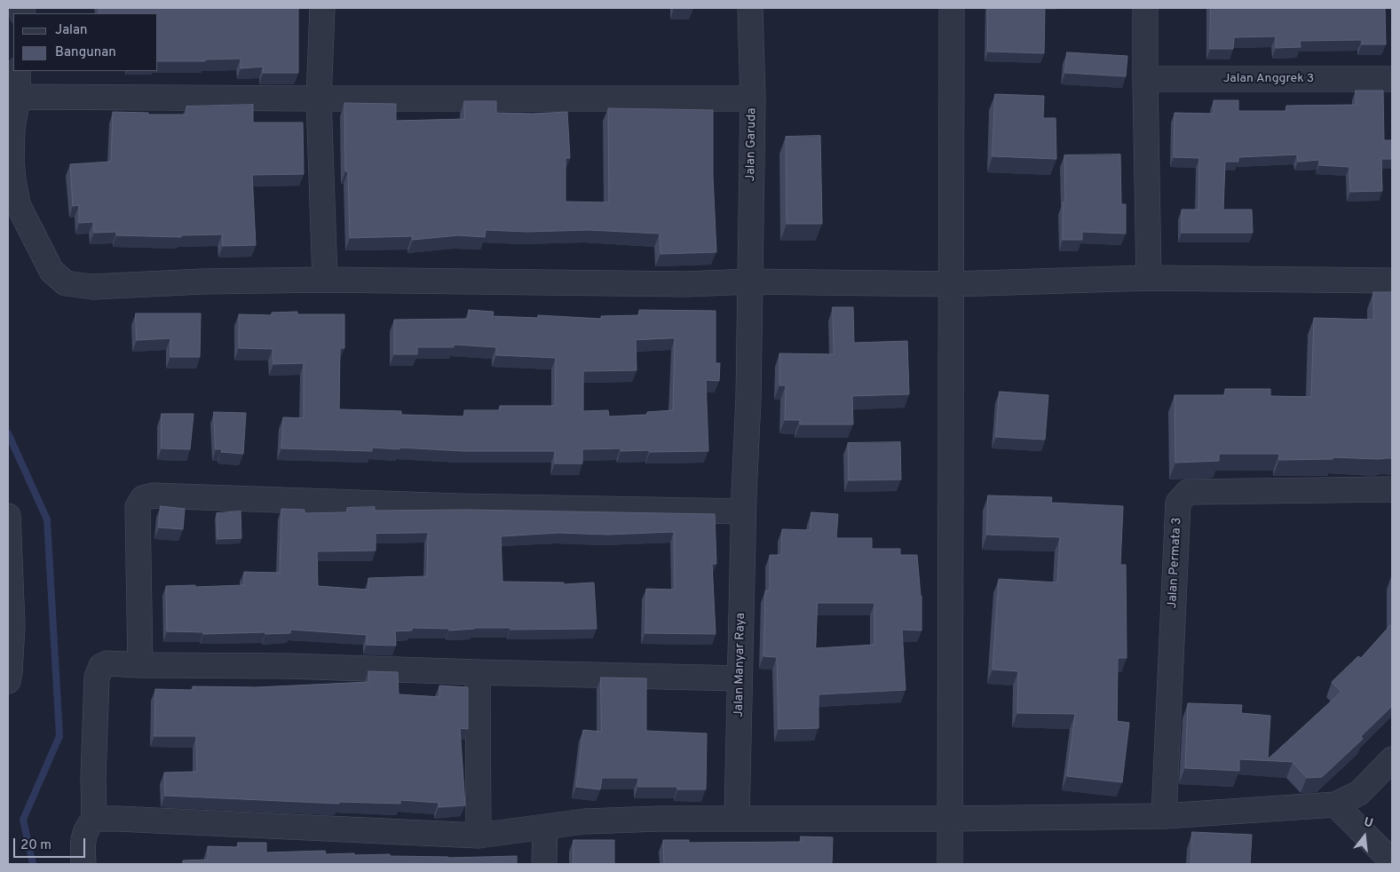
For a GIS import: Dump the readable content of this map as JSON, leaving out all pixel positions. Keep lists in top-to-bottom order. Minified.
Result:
{"streets":{"street":["Jalan Anggrek 3","Jalan Garuda","Jalan Permata 3","Jalan Manyar Raya"]},"crossings":[["Jalan Garuda","Jalan Manyar Raya"]],"legend":["Jalan","Bangunan"],"scale_bar":"20 m","north":"top"}
